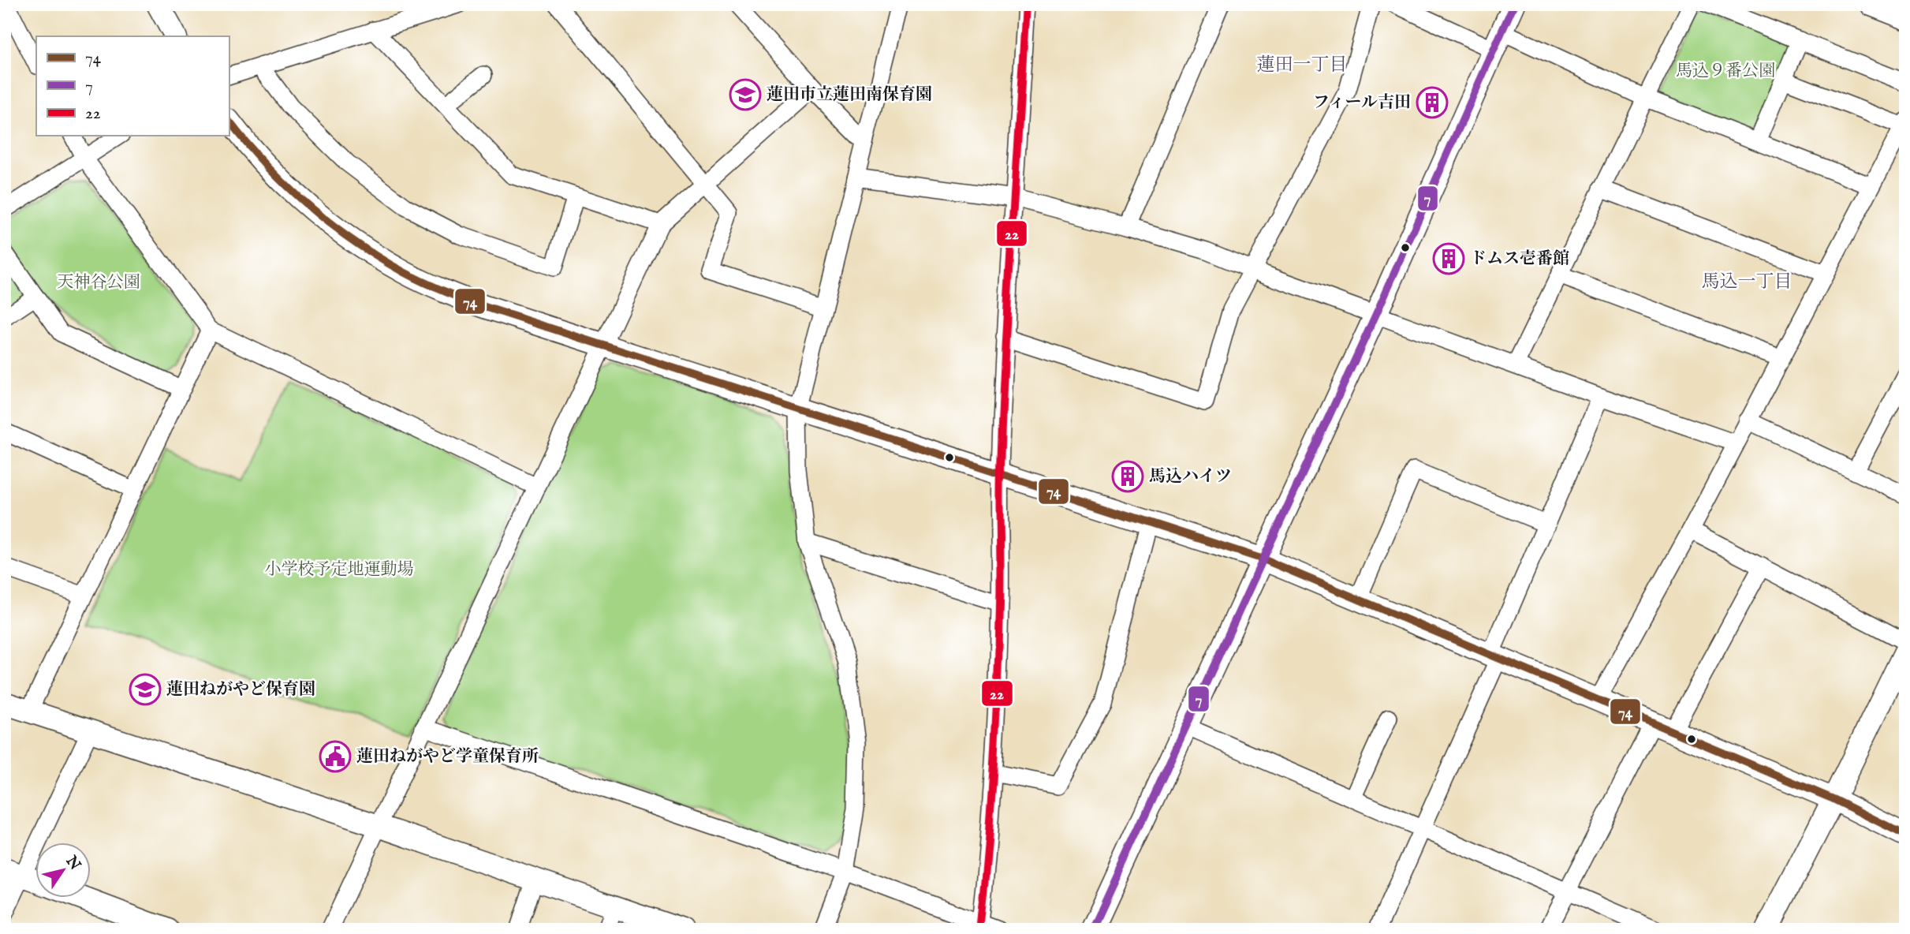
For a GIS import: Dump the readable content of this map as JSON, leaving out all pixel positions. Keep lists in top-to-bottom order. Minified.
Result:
{"districts":["蓮田一丁目","馬込一丁目"],"parks":["馬込９番公園","天神谷公園","小学校予定地運動場"],"places":{"school or university":["蓮田市立蓮田南保育園","蓮田ねがやど保育園"],"building":["フィール吉田","ドムス壱番館","馬込ハイツ"],"public building":["蓮田ねがやど学童保育所"]},"lines":["transit line 7","transit line 22","transit line 74"],"legend":["74","7","22"],"north":"top right"}
